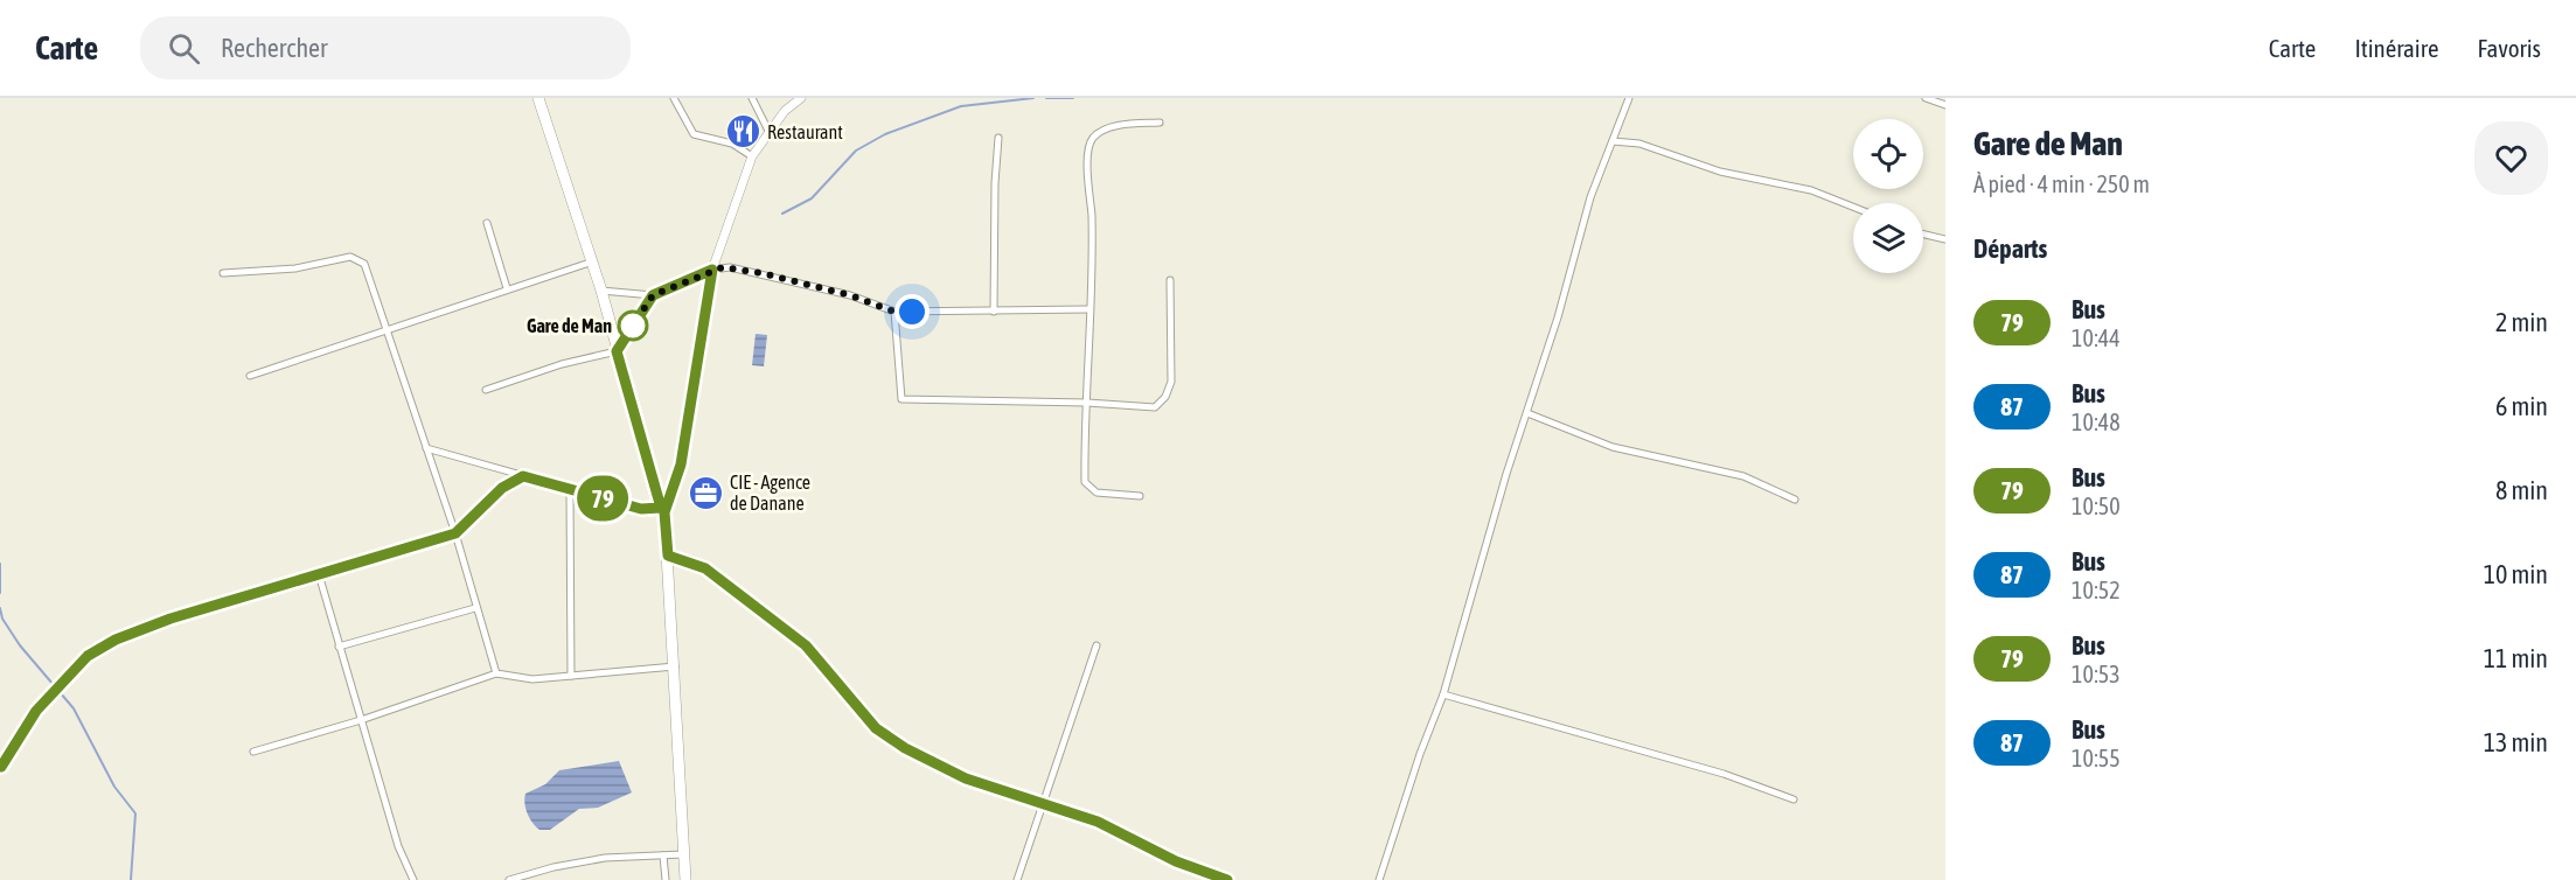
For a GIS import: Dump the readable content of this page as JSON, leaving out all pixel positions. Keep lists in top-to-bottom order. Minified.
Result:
{"places":{"restaurant":["Restaurant"],"other":["Gare de Man"],"office":["CIE - Agence de Danane"]},"lines":["bus line 79"],"page":{"header":"Carte","search":"Rechercher","nav":["Carte","Itinéraire","Favoris"],"on_map":"79","heading":[["Gare de Man","À pied · 4 min · 250 m"],"Départs"],"list":[{"mark":"79","name":"Bus","note":"10:44","value":"2 min"},{"mark":"87","name":"Bus","note":"10:48","value":"6 min"},{"mark":"79","name":"Bus","note":"10:50","value":"8 min"},{"mark":"87","name":"Bus","note":"10:52","value":"10 min"},{"mark":"79","name":"Bus","note":"10:53","value":"11 min"},{"mark":"87","name":"Bus","note":"10:55","value":"13 min"}]}}
